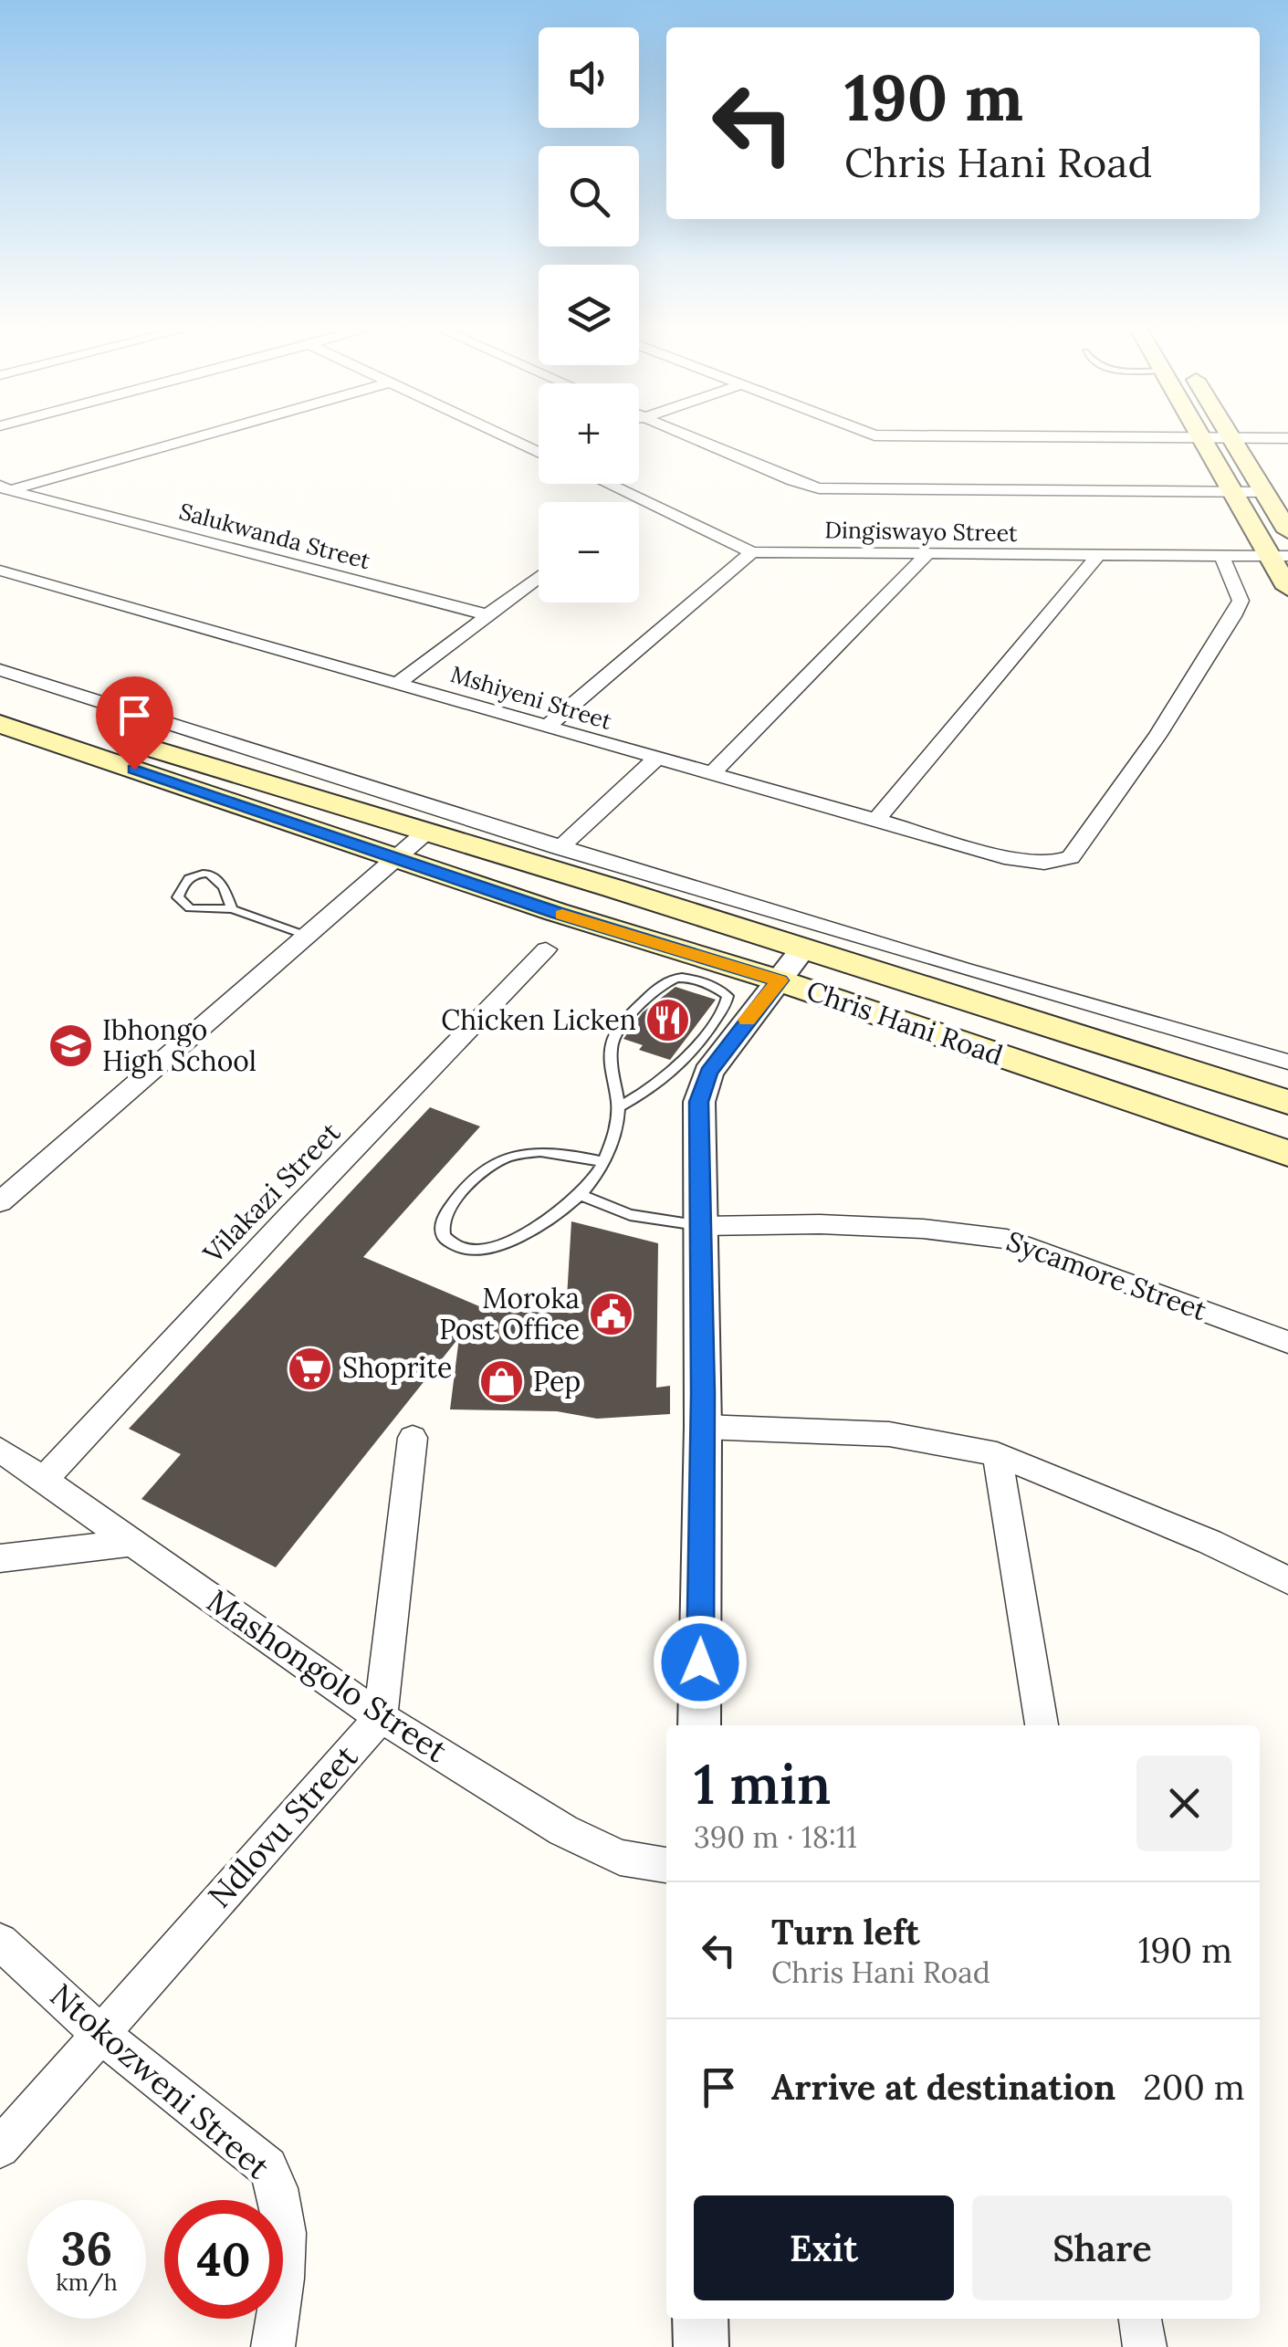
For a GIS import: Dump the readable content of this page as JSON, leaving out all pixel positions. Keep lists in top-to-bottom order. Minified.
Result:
{"streets":{"main road":["Chris Hani Road"],"street":["Dingiswayo Street","Salukwanda Street","Mshiyeni Street","Vilakazi Street","Sycamore Street","Mashongolo Street","Ndlovu Street","Ntokozweni Street"]},"crossings":[["Dingiswayo Street","Mshiyeni Street"],["Vilakazi Street","Mashongolo Street"],["Mashongolo Street","Ndlovu Street"],["Ndlovu Street","Ntokozweni Street"]],"places":{"restaurant":["Chicken Licken"],"school or university":["Ibhongo High School"],"public building":["Moroka Post Office"],"supermarket":["Shoprite"],"shop":["Pep"]},"page":{"map_buttons":["+","−"],"turn":["190 m","Chris Hani Road"],"heading":["1 min","390 m · 18:11"],"list":[{"name":"Turn left","note":"Chris Hani Road","value":"190 m"},{"name":"Arrive at destination","value":"200 m"}],"buttons":["Exit","Share"],"speed":"36 km/h","limit":"40"}}
